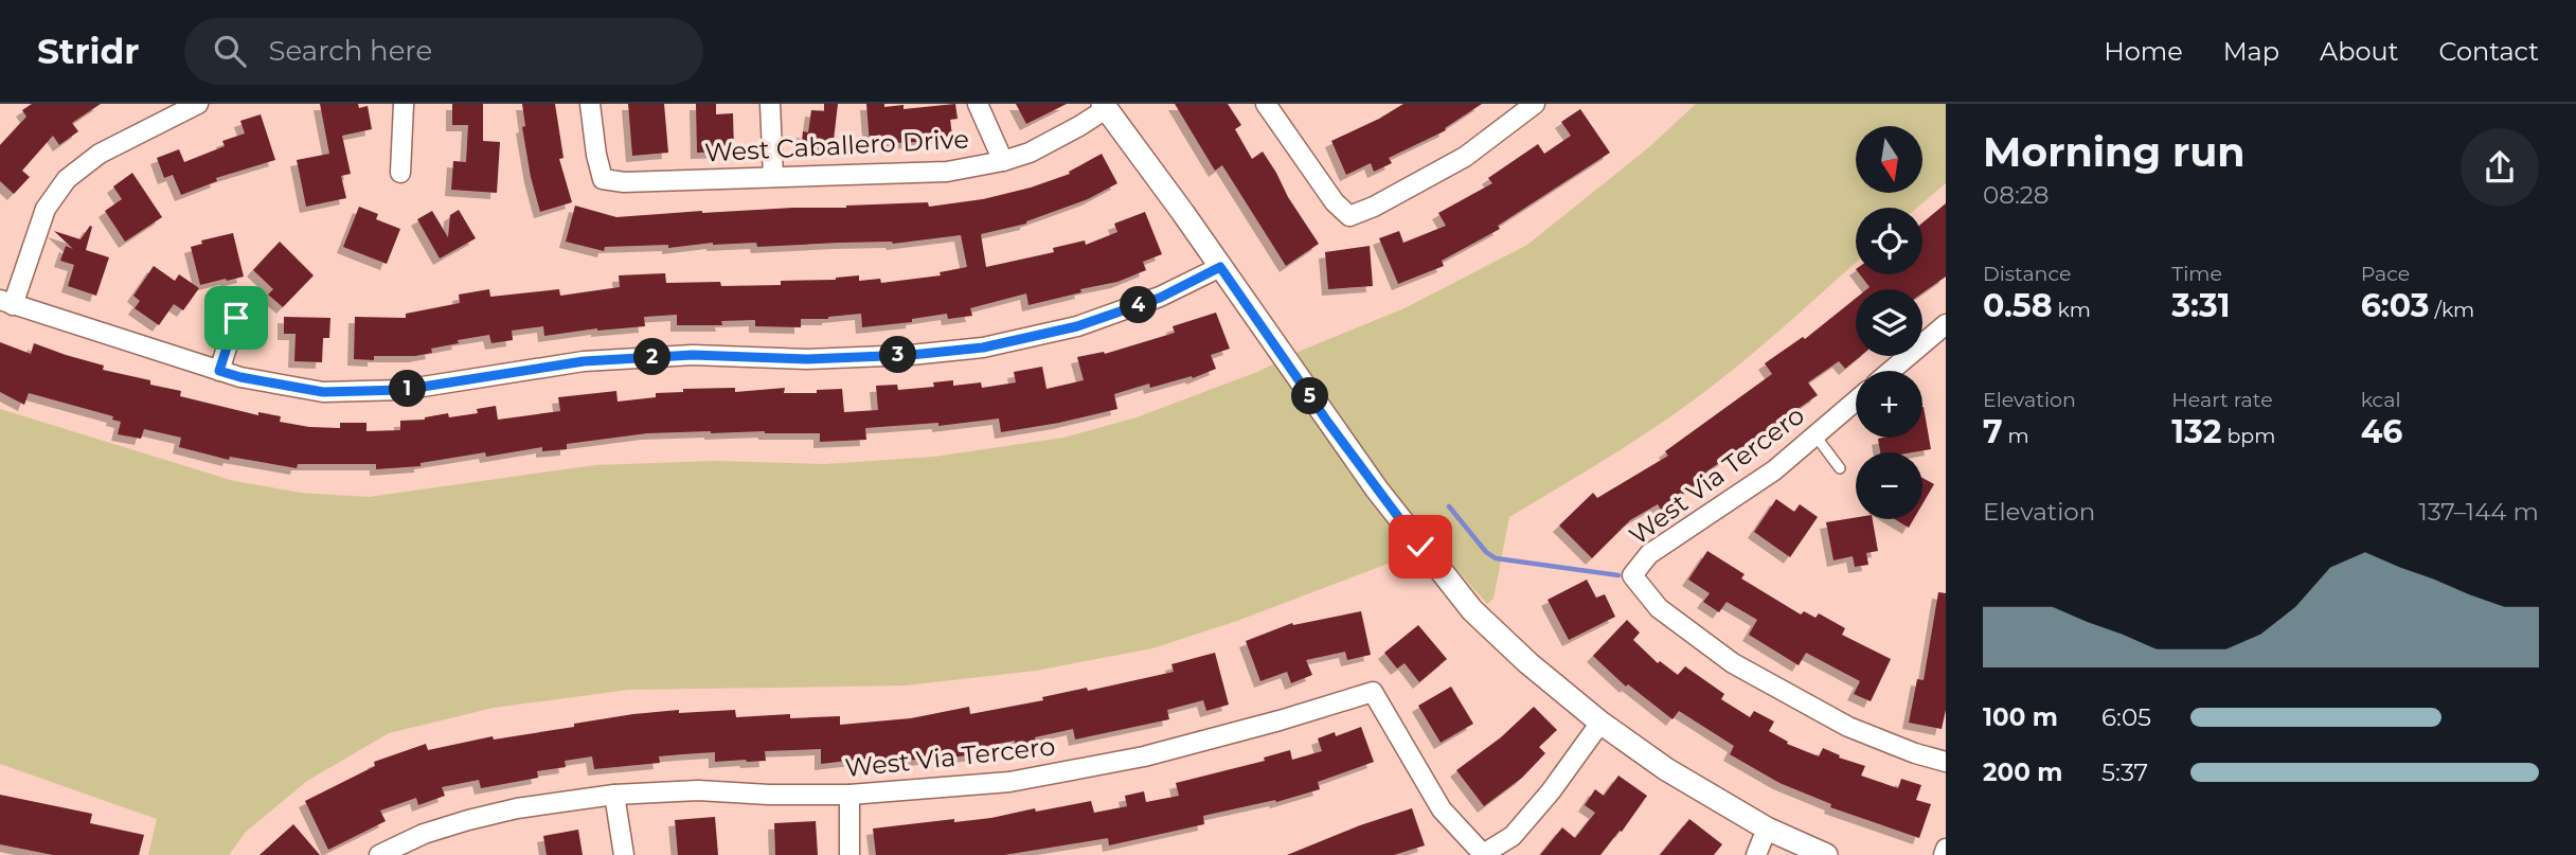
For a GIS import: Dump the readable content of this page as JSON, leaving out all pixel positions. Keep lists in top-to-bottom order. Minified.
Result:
{"streets":{"street":["West Caballero Drive","West Via Tercero"]},"north":"bottom","page":{"header":"Stridr","search":"Search here","nav":["Home","Map","About","Contact"],"heading":["Morning run","08:28"],"map_buttons":["+","−"],"stats":[["Distance","0.58 km"],["Time","3:31"],["Pace","6:03 /km"],["Elevation","7 m"],["Heart rate","132 bpm"],["kcal","46"]],"pins":["4","3","2","1","5"],"chart":["Elevation","137–144 m"],"list":[{"name":"100 m","note":"6:05"},{"name":"200 m","note":"5:37"}]}}
